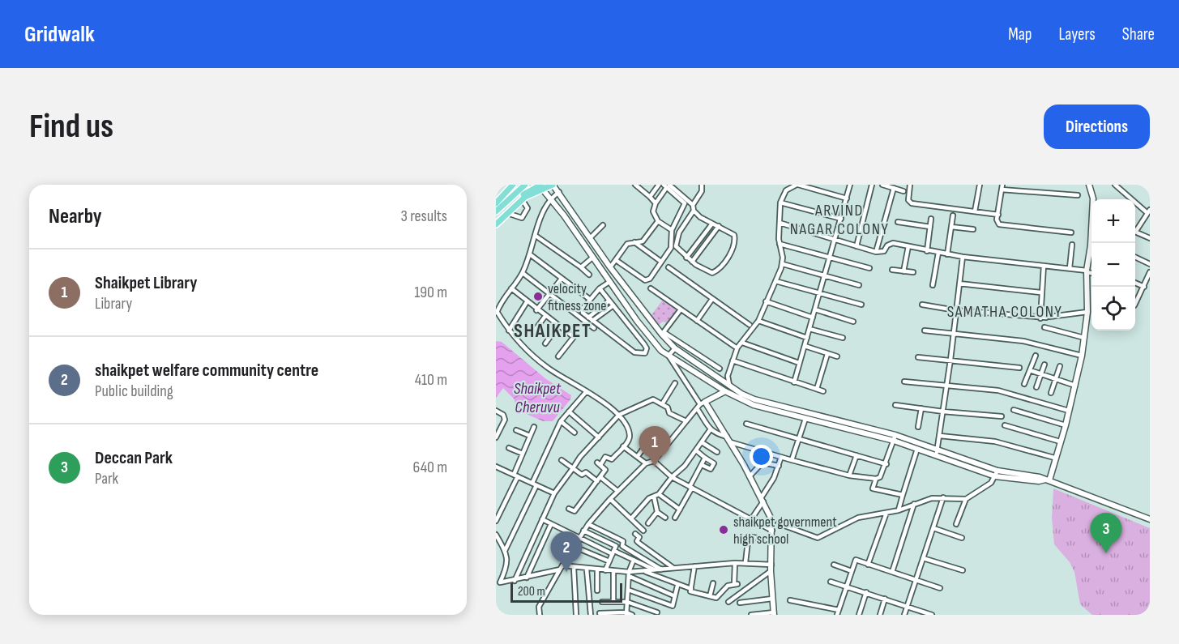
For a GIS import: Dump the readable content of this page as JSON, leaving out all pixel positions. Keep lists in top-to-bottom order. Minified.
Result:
{"districts":["ARVIND NAGAR COLONY","SAMATHA COLONY","SHAIKPET"],"water":["Shaikpet Cheruvu"],"places":["velocity fitness zone","shaikpet government high school"],"scale_bar":"200 m","page":{"header":"Gridwalk","nav":["Map","Layers","Share"],"buttons":"Directions","title":"Find us","heading":["Nearby","3 results"],"map_buttons":["+","−"],"list":[{"mark":"1","name":"Shaikpet Library","note":"Library","value":"190 m"},{"mark":"2","name":"shaikpet welfare community centre","note":"Public building","value":"410 m"},{"mark":"3","name":"Deccan Park","note":"Park","value":"640 m"}],"pins":["1","3","2"],"scale":"200 m"}}
